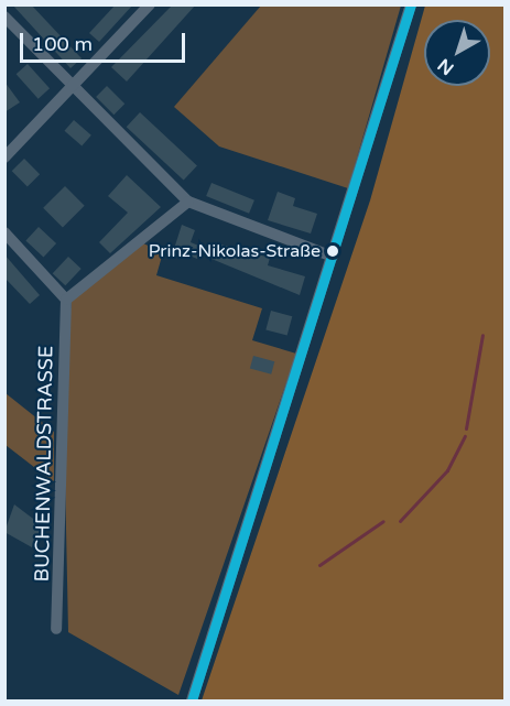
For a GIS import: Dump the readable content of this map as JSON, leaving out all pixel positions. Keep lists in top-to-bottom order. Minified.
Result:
{"streets":{"street":["BUCHENWALDSTRASSE"]},"places":["Prinz-Nikolas-Straße"],"scale_bar":"100 m","north":"bottom left"}
